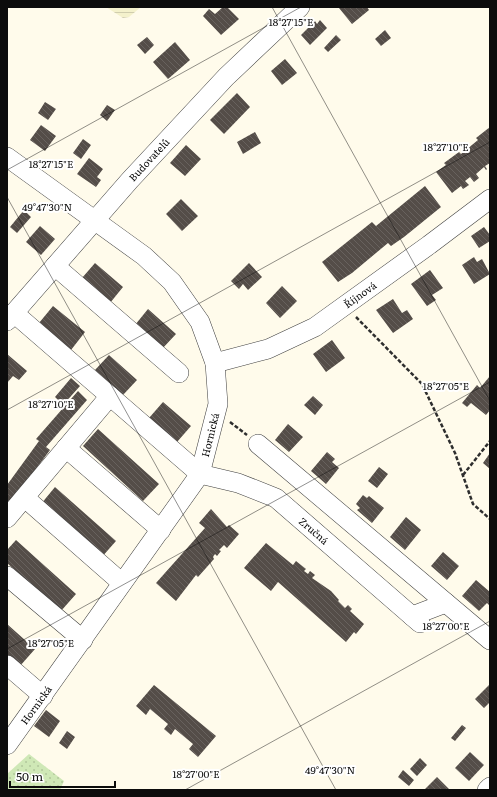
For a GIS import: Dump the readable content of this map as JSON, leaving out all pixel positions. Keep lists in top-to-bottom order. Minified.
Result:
{"streets":{"street":["Budovatelů","Říjnová","Hornická","Zručná"]},"crossings":[["Budovatelů","Hornická"],["Říjnová","Hornická"],["Hornická","Zručná"]],"scale_bar":"50 m","coordinates":["18°27'15\"E","18°27'10\"E","49°47'30\"N","18°27'05\"E","18°27'00\"E"]}
